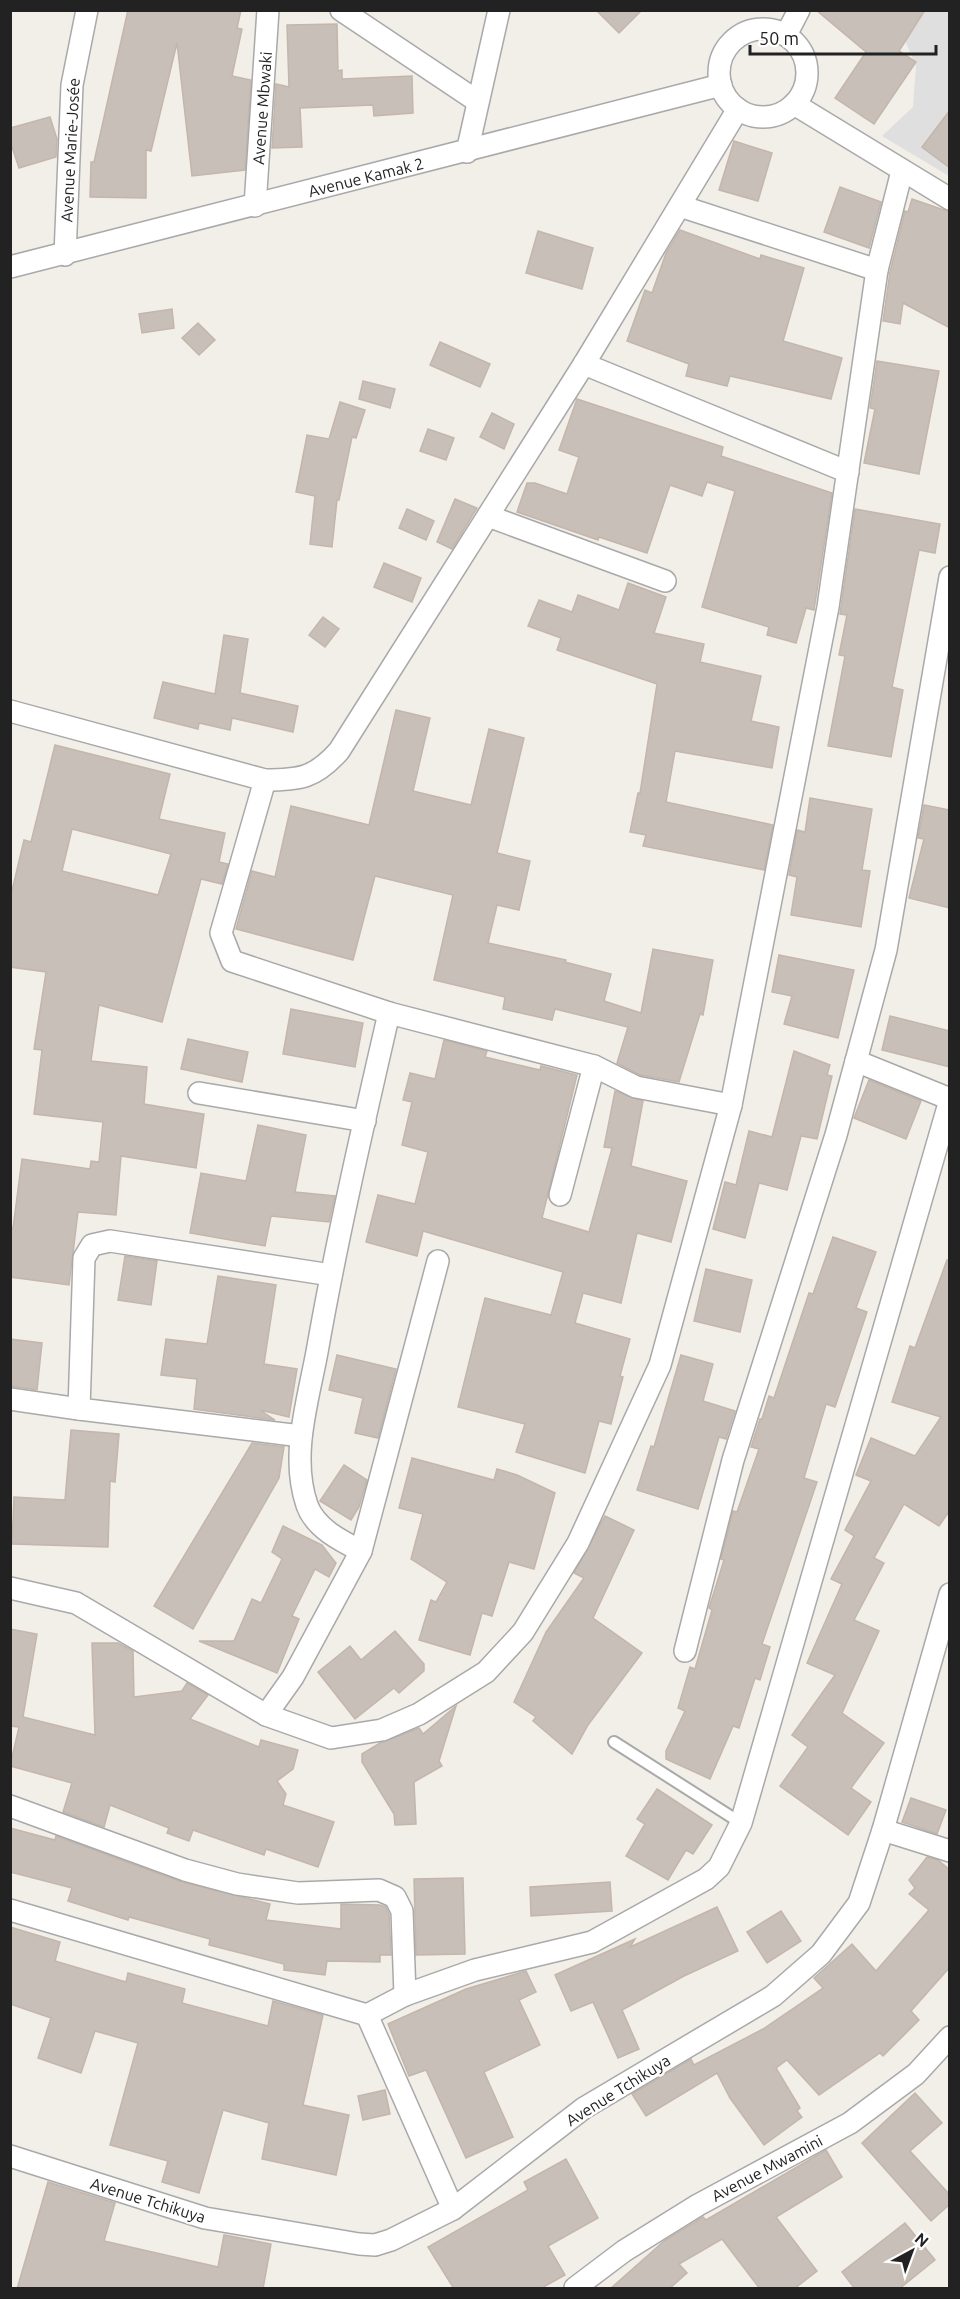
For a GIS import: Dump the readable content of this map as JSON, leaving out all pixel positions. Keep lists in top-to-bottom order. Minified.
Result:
{"streets":{"street":["Avenue Mbwaki","Avenue Marie-Josée","Avenue Kamak 2","Avenue Tchikuya","Avenue Mwamini"]},"crossings":[["Avenue Mbwaki","Avenue Kamak 2"],["Avenue Marie-Josée","Avenue Kamak 2"]],"scale_bar":"50 m","north":"top right"}
